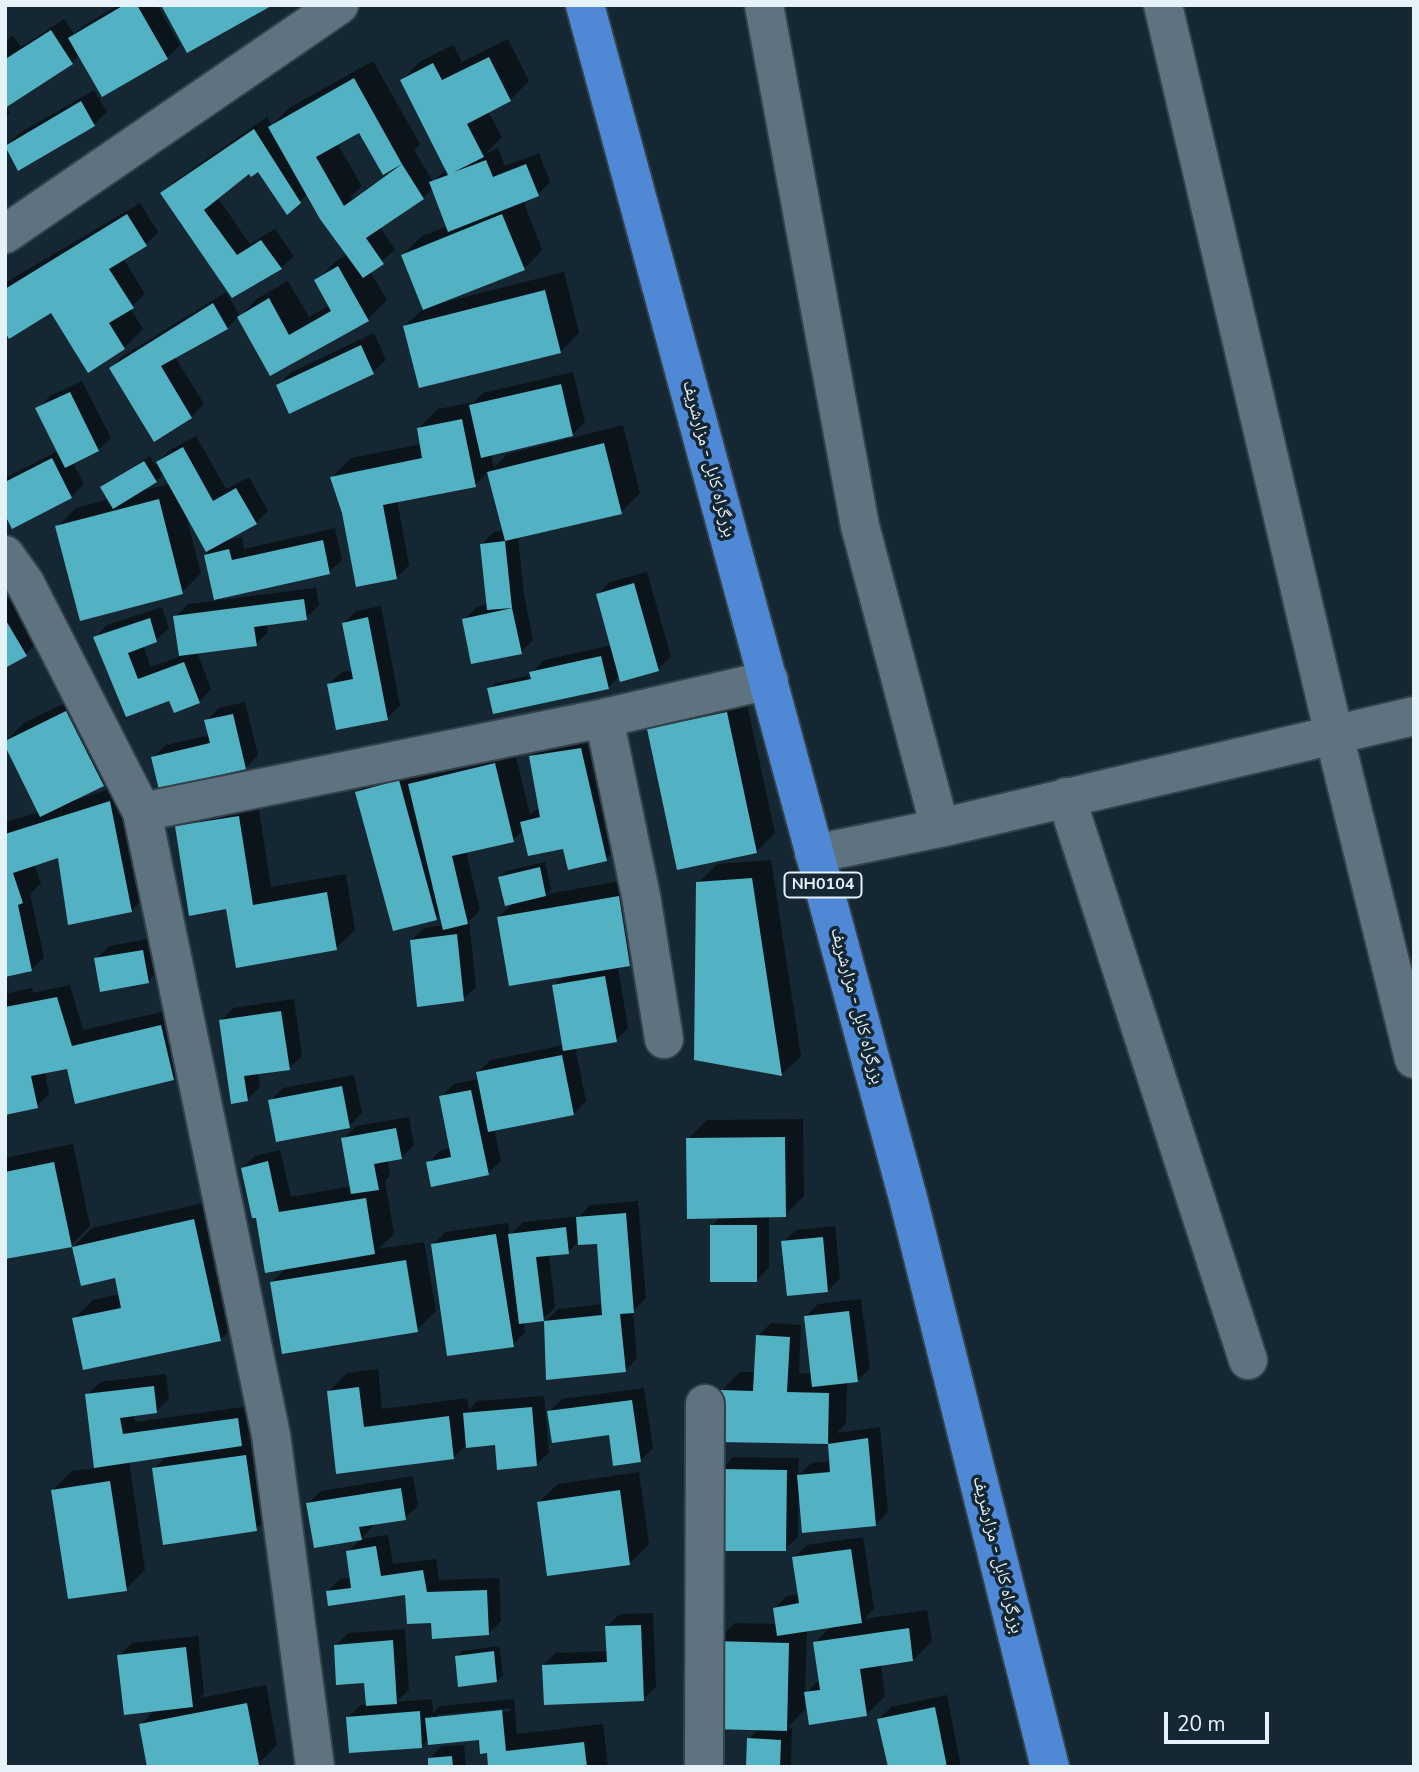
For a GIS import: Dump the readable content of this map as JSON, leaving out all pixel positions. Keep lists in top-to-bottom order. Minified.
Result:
{"streets":{"highway":["بزرگراه کابل - مزارشریف","NH0104"]},"scale_bar":"20 m"}
